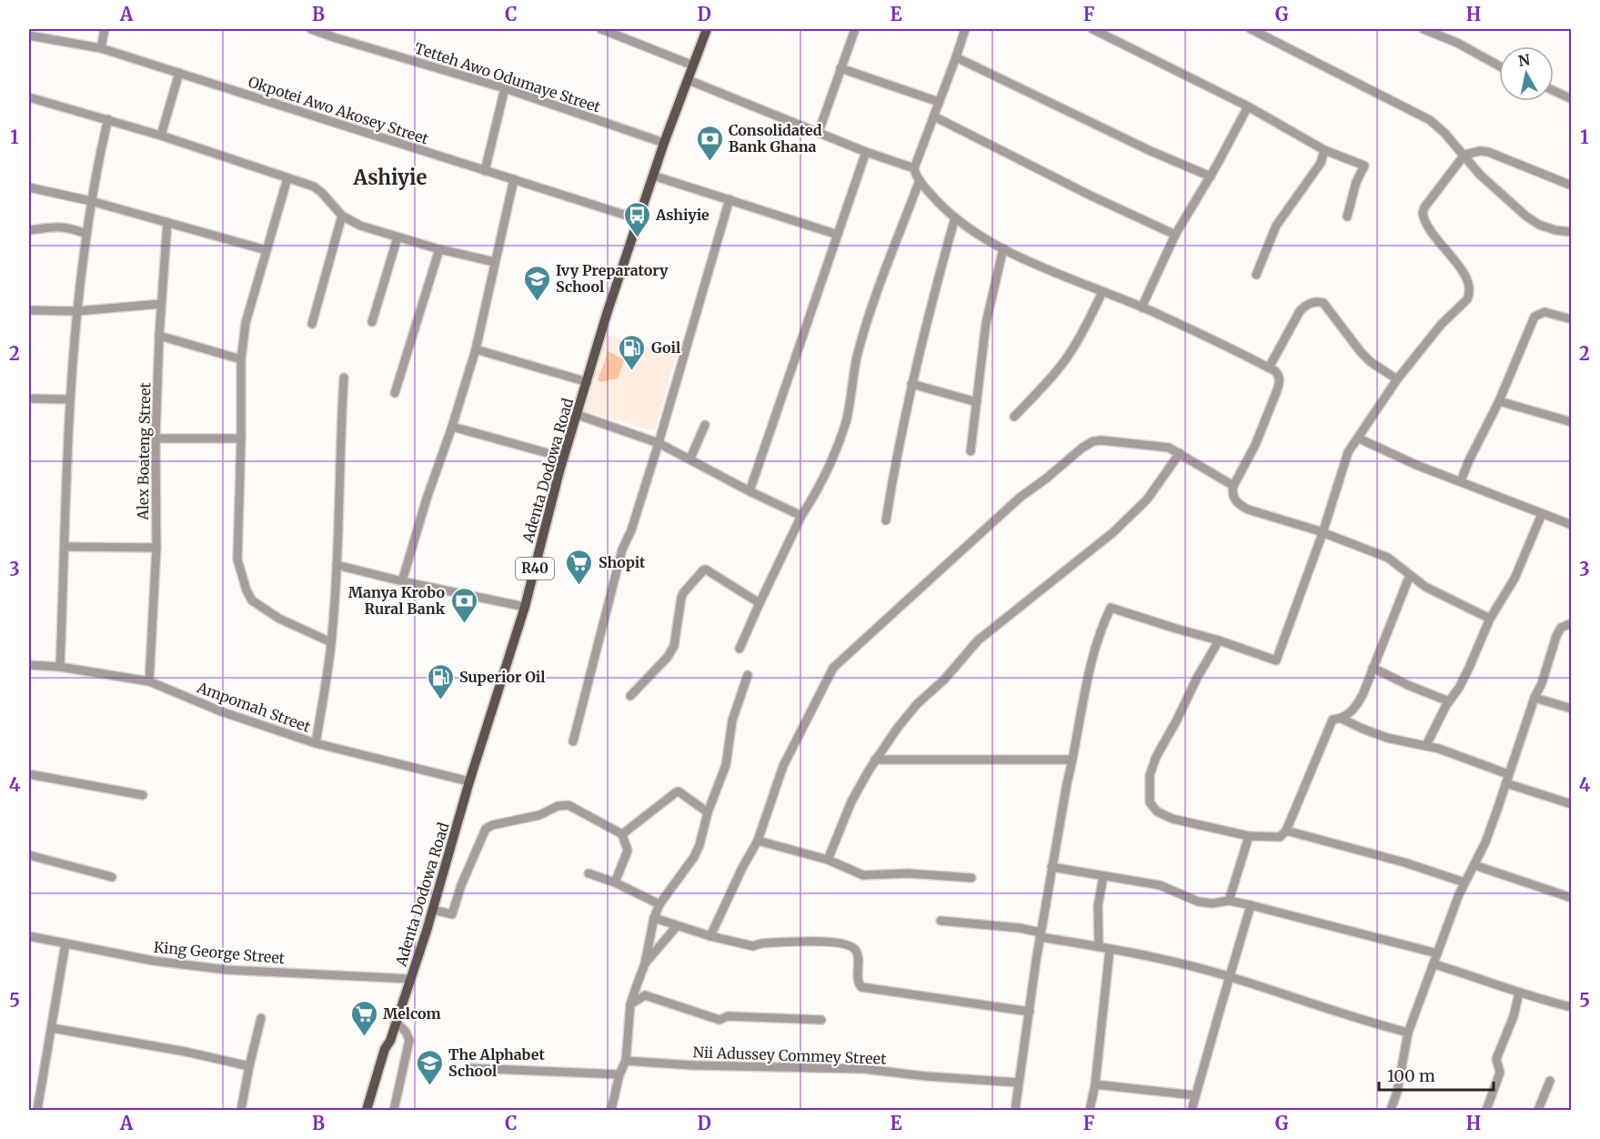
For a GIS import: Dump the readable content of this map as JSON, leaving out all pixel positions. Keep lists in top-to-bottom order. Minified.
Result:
{"streets":{"main road":["Adenta Dodowa Road","R40"],"street":["Tetteh Awo Odumaye Street","Okpotei Awo Akosey Street","Alex Boateng Street","Ampomah Street","King George Street","Nii Adussey Commey Street"]},"crossings":[["Tetteh Awo Odumaye Street","Adenta Dodowa Road"],["Okpotei Awo Akosey Street","Adenta Dodowa Road"],["Alex Boateng Street","Ampomah Street"],["Adenta Dodowa Road","Ampomah Street"],["Adenta Dodowa Road","King George Street"]],"districts":["Ashiyie"],"places":{"bank":["Consolidated Bank Ghana","Manya Krobo Rural Bank"],"bus stop":["Ashiyie"],"school or university":["Ivy Preparatory School","The Alphabet School"],"fuel station":["Goil","Superior Oil"],"supermarket":["Shopit","Melcom"]},"scale_bar":"100 m","north":"top","grid":{"columns":["A","B","C","D","E","F","G","H"],"rows":["1","2","3","4","5"]}}
